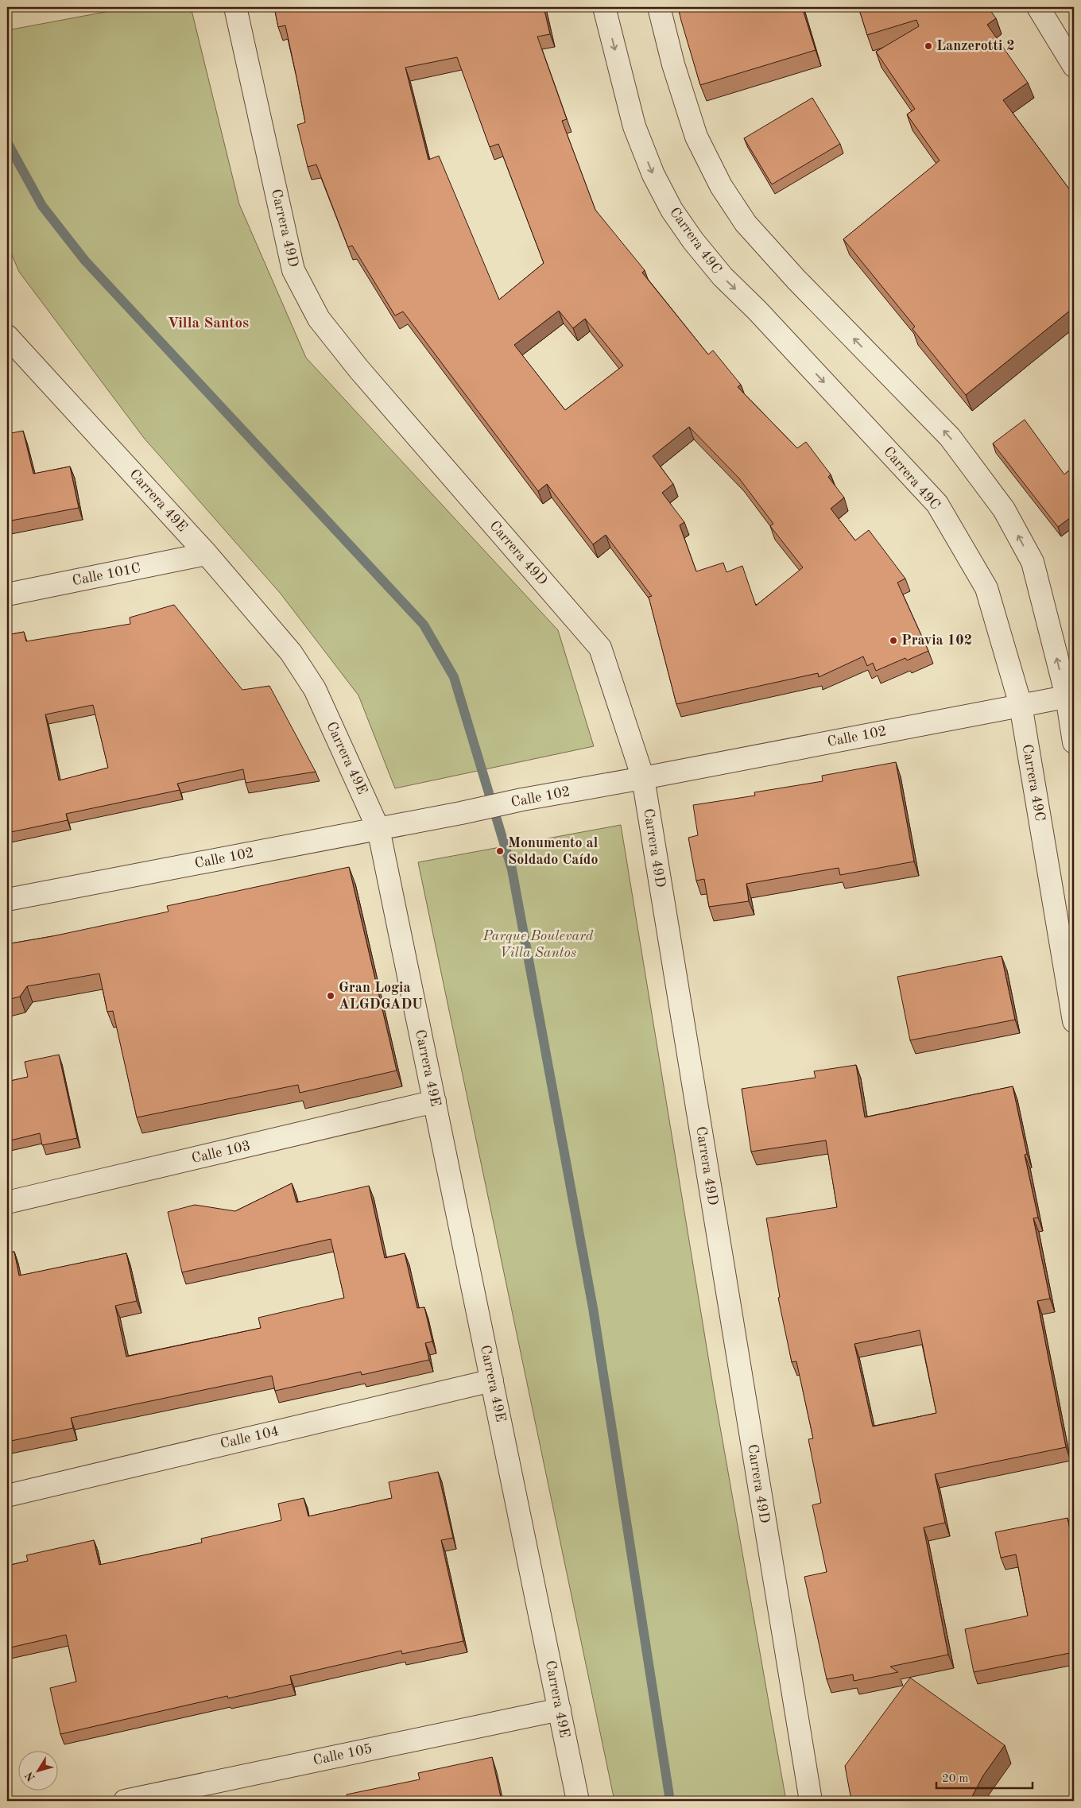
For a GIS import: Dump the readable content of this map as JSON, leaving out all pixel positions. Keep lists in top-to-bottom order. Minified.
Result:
{"streets":{"street":["Carrera 49D","Carrera 49C","Carrera 49E","Calle 101C","Calle 102","Calle 103","Calle 104","Calle 105"]},"crossings":[["Carrera 49D","Calle 102"],["Carrera 49C","Calle 102"],["Carrera 49E","Calle 101C"],["Carrera 49E","Calle 102"],["Carrera 49E","Calle 103"],["Carrera 49E","Calle 104"],["Carrera 49E","Calle 105"]],"districts":["Villa Santos"],"parks":["Parque Boulevard Villa Santos"],"places":["Lanzerotti 2","Pravia 102","Monumento al Soldado Caído","Gran Logia ALGDGADU"],"scale_bar":"20 m","north":"bottom left"}
